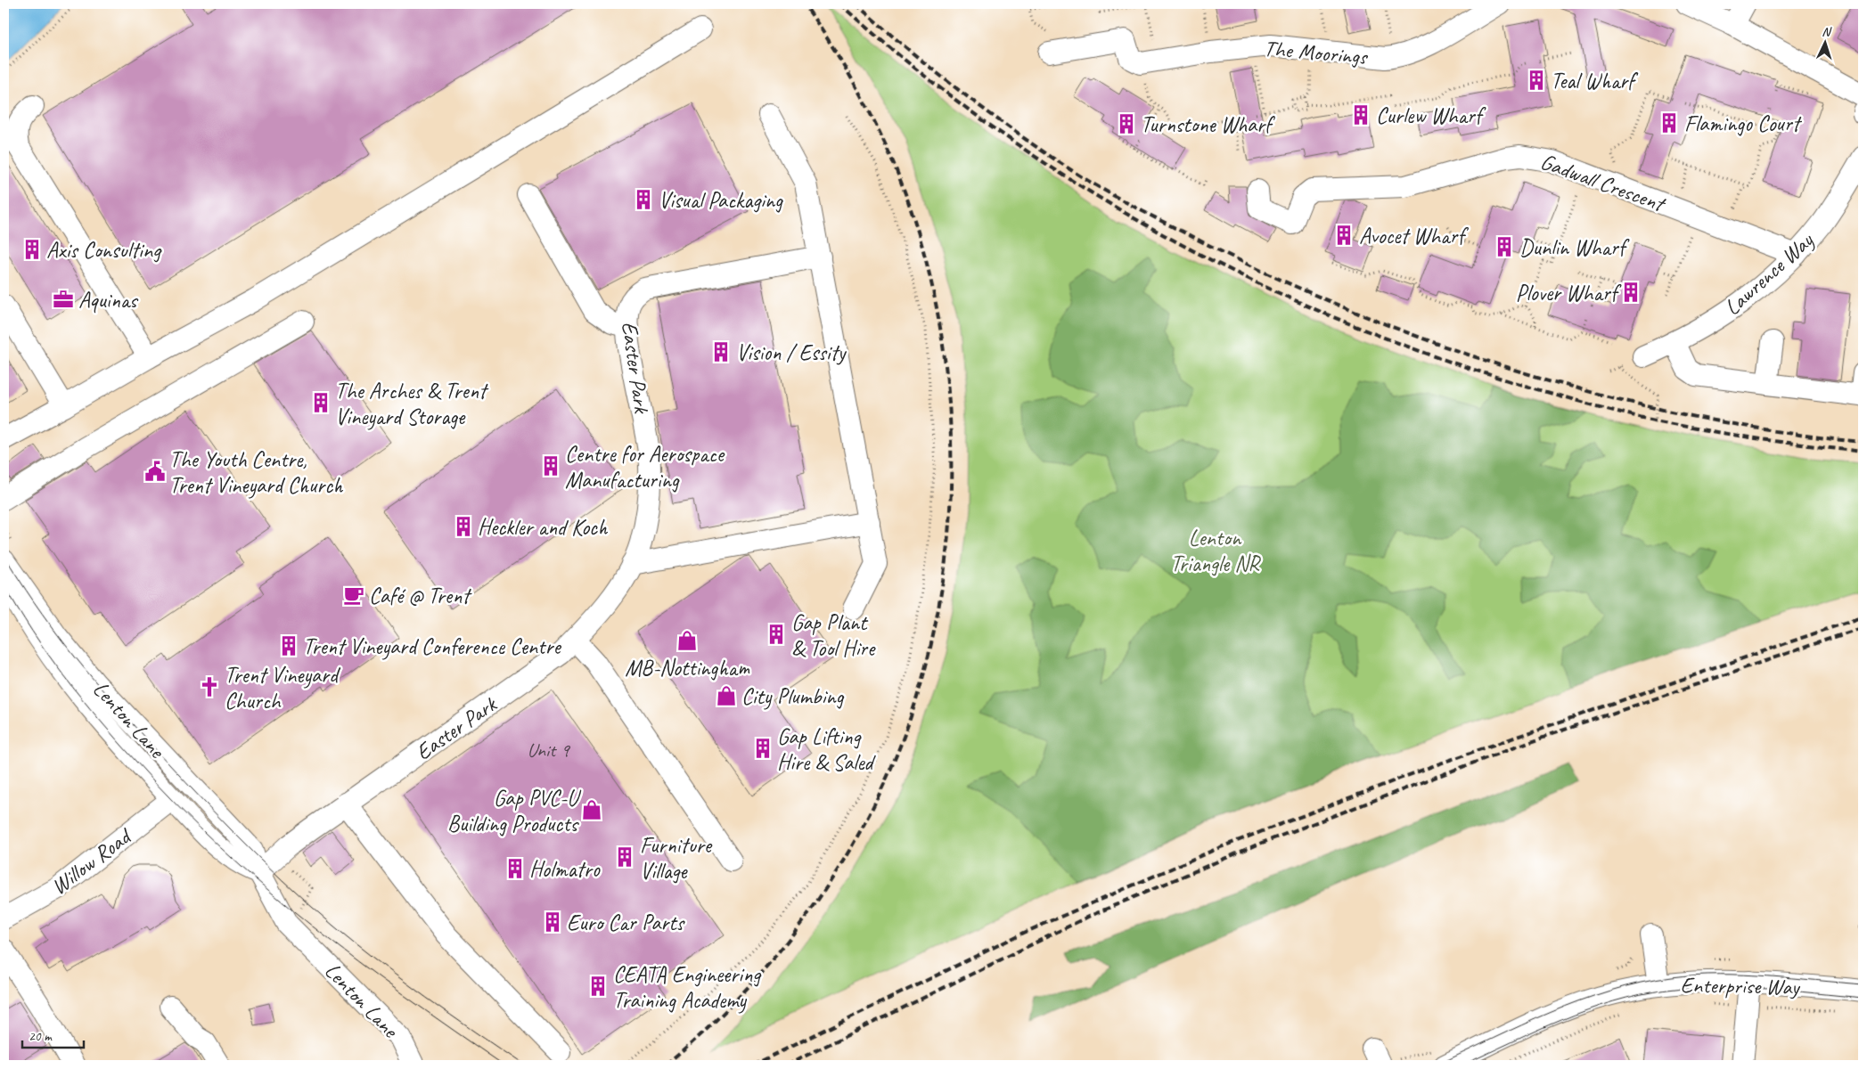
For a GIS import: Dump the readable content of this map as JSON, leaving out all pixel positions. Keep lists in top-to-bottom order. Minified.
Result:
{"streets":{"street":["The Moorings","Gadwall Crescent","Lawrence Way","Easter Park","Lenton Lane","Willow Road","Enterprise Way"]},"crossings":[["Gadwall Crescent","Lawrence Way"],["Easter Park","Lenton Lane"],["Lenton Lane","Willow Road"]],"parks":["Lenton Triangle NR"],"places":{"building":["Teal Wharf","Curlew Wharf","Flamingo Court","Turnstone Wharf","Visual Packaging","Avocet Wharf","Dunlin Wharf","Axis Consulting","Plover Wharf","Vision / Essity","The Arches & Trent Vineyard Storage","Centre for Aerospace Manufacturing","Heckler and Koch","Gap Plant & Tool Hire","Trent Vineyard Conference Centre","Gap Lifting Hire & Saled","Furniture Village","Holmatro","Euro Car Parts","CEATA Engineering Training Academy"],"office":["Aquinas"],"public building":["The Youth Centre, Trent Vineyard Church"],"cafe":["Café @ Trent"],"shop":["MB-Nottingham","City Plumbing","Gap PVC-U Building Products"],"church":["Trent Vineyard Church"]},"house_numbers":["Unit 9"],"scale_bar":"20 m","north":"top"}
